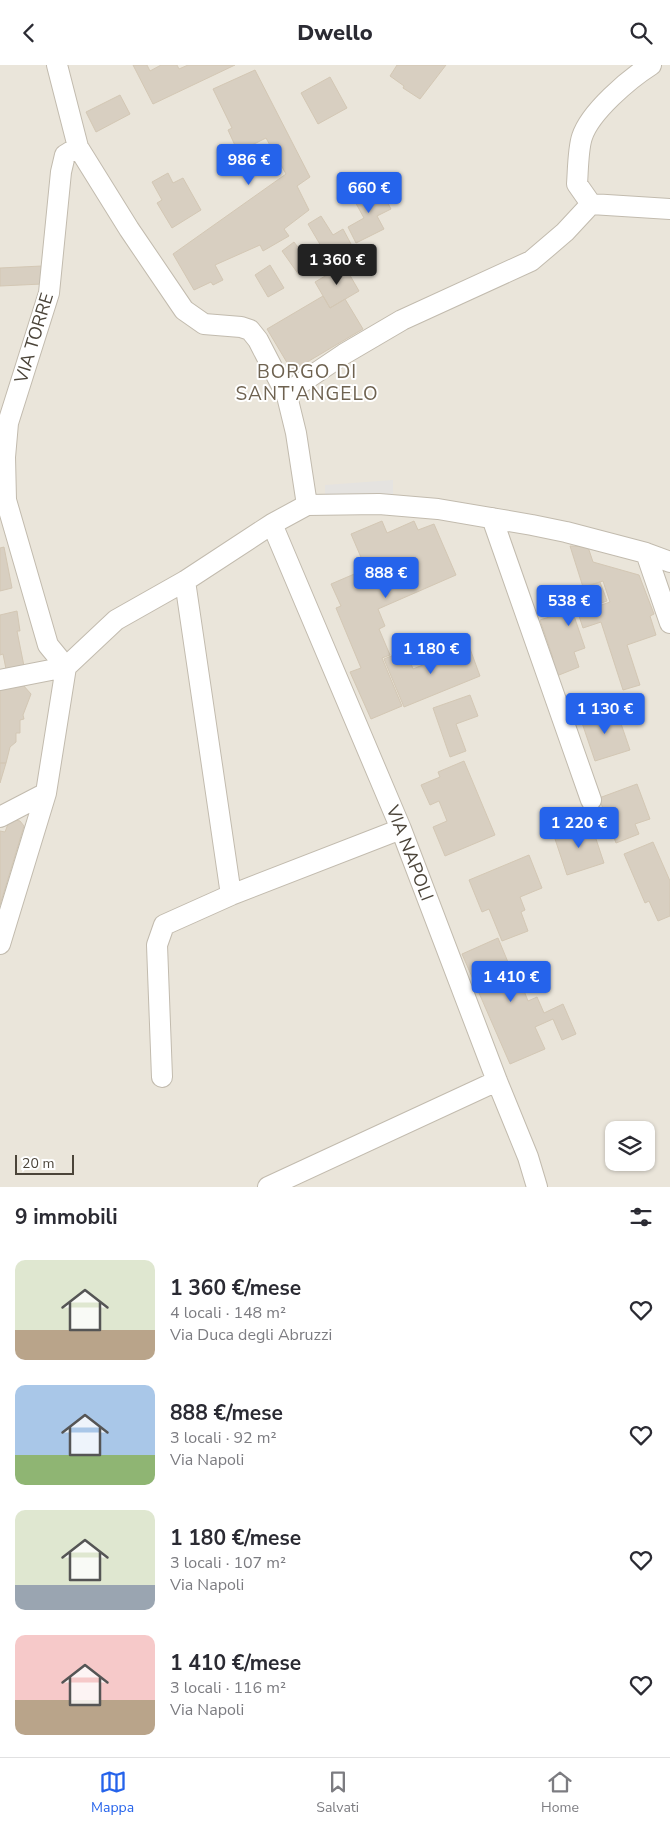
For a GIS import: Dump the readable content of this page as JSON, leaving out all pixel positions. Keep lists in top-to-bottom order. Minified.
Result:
{"streets":{"street":["VIA TORRE","VIA NAPOLI"]},"districts":["BORGO DI SANT'ANGELO"],"scale_bar":"20 m","page":{"header":"Dwello","price":["986 €","660 €","1 360 €","888 €","538 €","1 180 €","1 130 €","1 220 €","1 410 €"],"scale":"20 m","heading":"9 immobili","list":[{"name":"1 360 €/mese","note":"4 locali · 148 m² · Via Duca degli Abruzzi"},{"name":"888 €/mese","note":"3 locali · 92 m² · Via Napoli"},{"name":"1 180 €/mese","note":"3 locali · 107 m² · Via Napoli"},{"name":"1 410 €/mese","note":"3 locali · 116 m² · Via Napoli"}],"tabs":["Mappa","Salvati","Home"]}}
